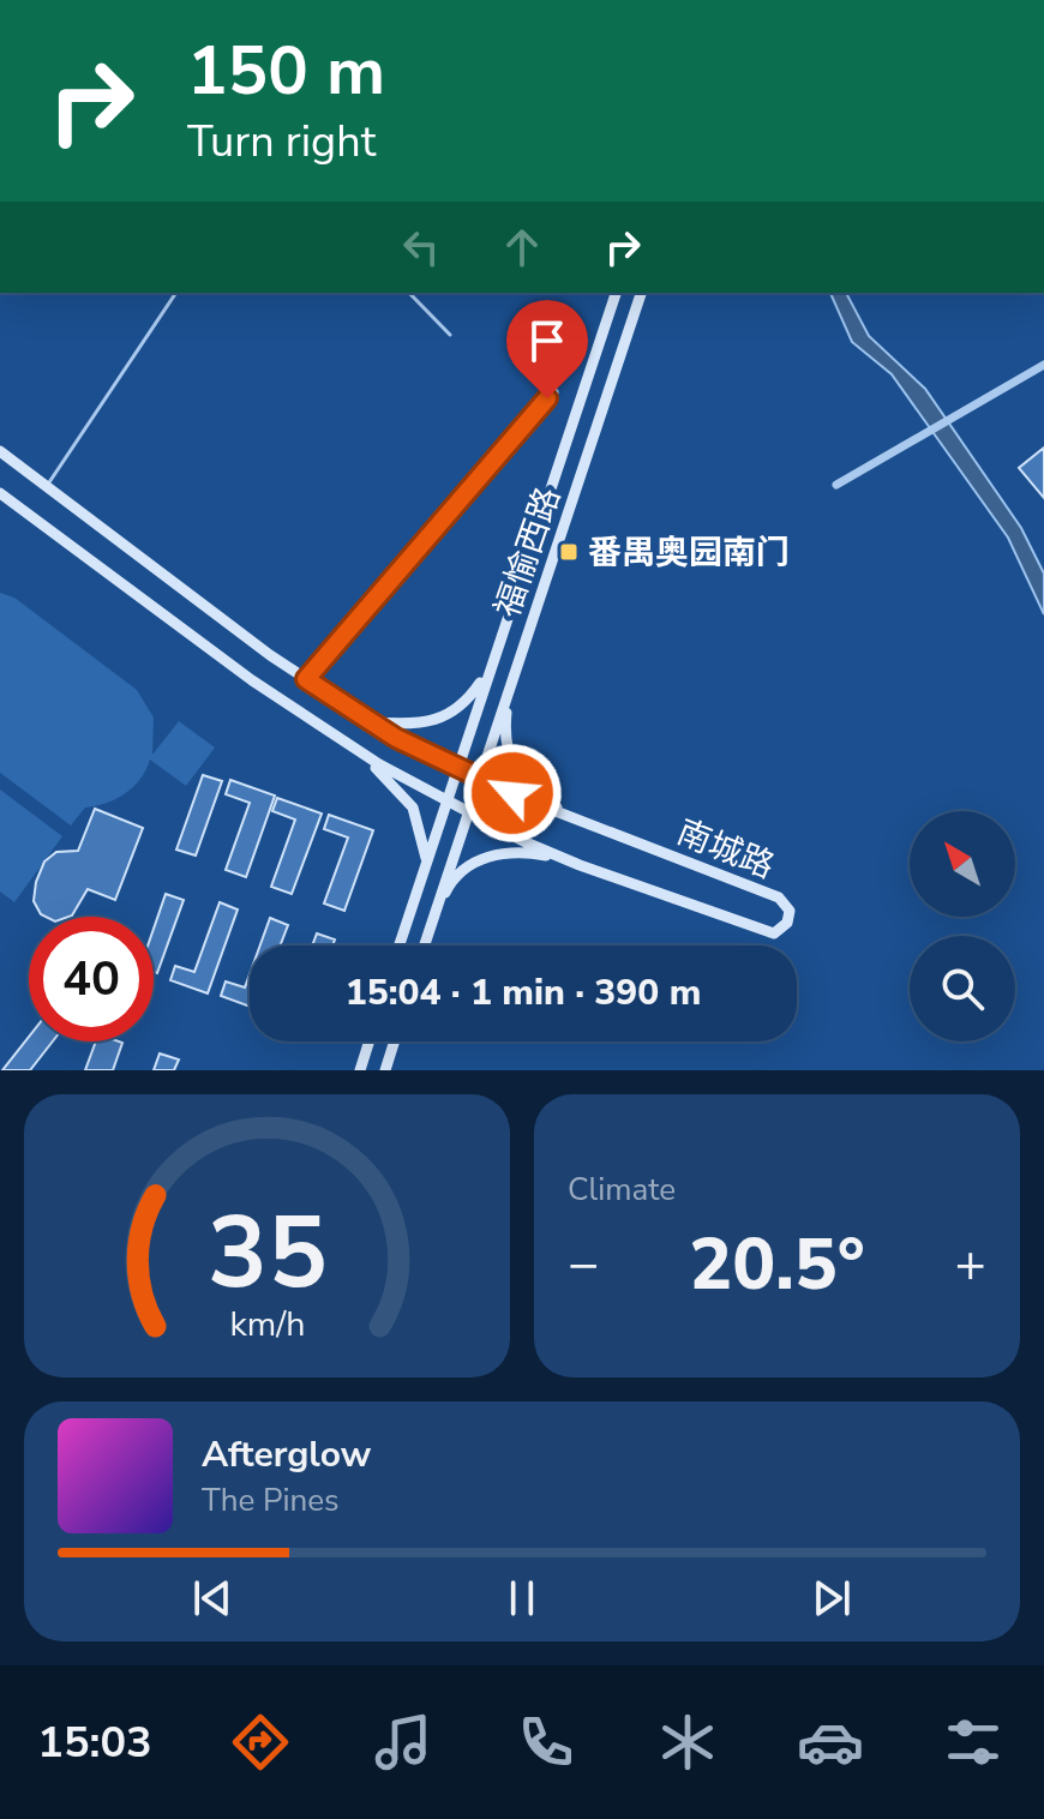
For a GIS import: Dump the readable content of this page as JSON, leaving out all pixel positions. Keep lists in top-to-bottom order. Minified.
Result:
{"streets":{"street":["福愉西路","南城路"]},"crossings":[["福愉西路","南城路"]],"places":{"transit":["番禺奥园南门"]},"north":"top left","page":{"turn":["150 m","Turn right"],"limit":"40","trip":"15:04 · 1 min · 390 m","tile":"Climate","heat":["−","20.5°","+"],"song":["Afterglow","The Pines"],"tabs":"15:03","gauge":["35","km/h"]}}
